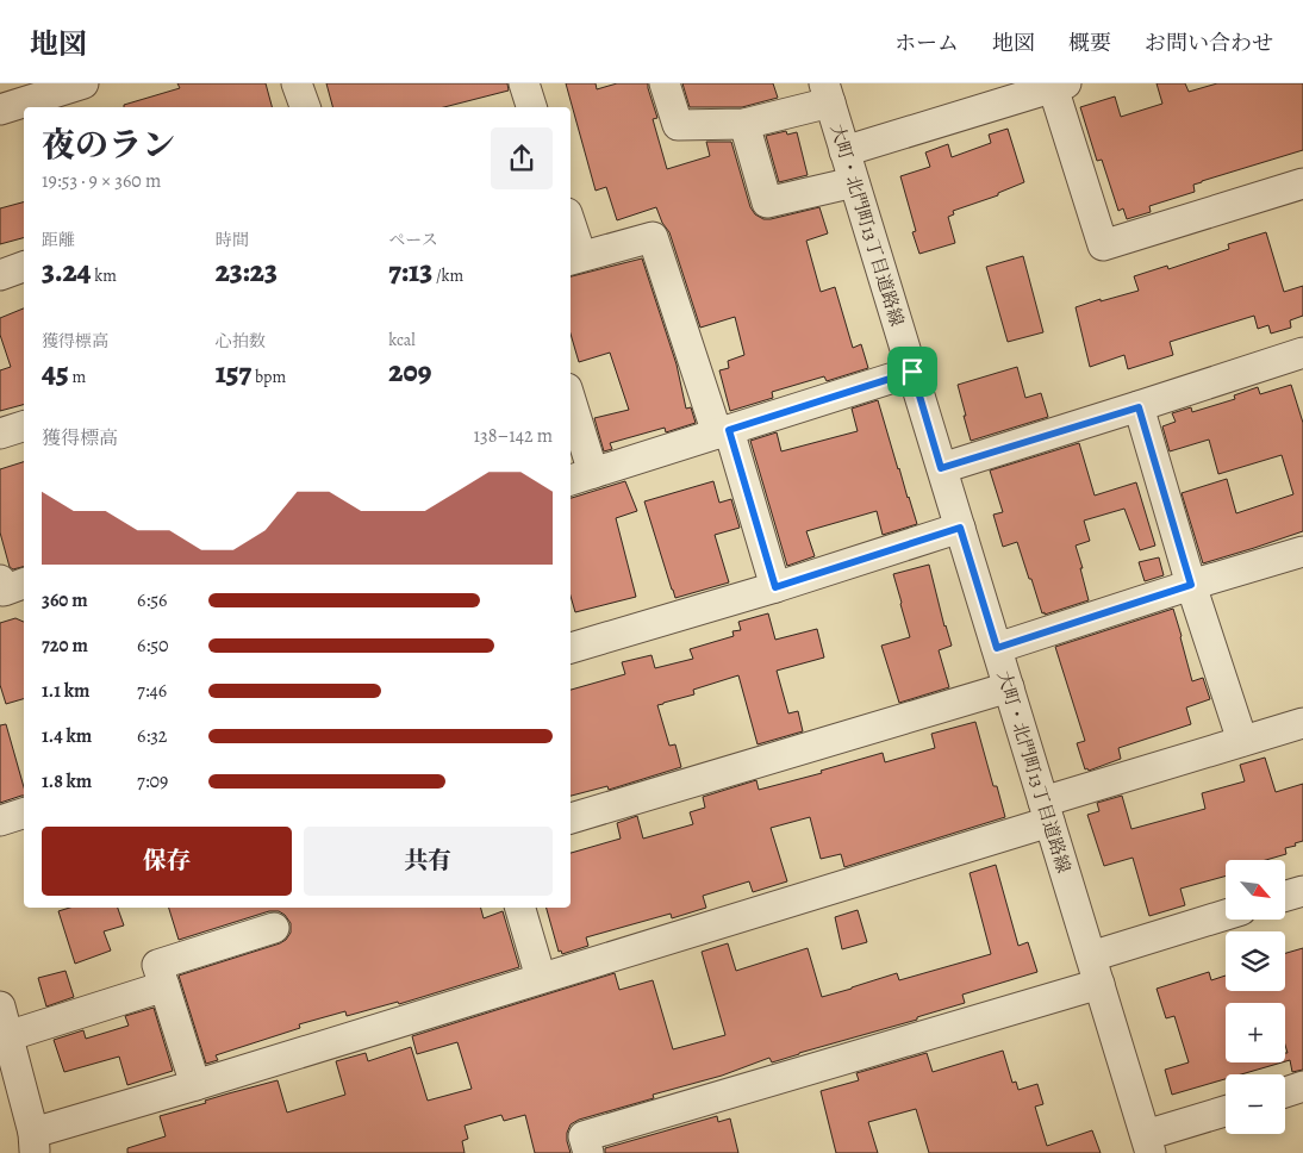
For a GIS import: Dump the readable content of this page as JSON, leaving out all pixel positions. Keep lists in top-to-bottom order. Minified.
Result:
{"streets":{"street":["大町・北門町13丁目道路線"]},"north":"bottom right","page":{"header":"地図","nav":["ホーム","地図","概要","お問い合わせ"],"heading":["夜のラン","19:53 · 9 × 360 m"],"stats":[["距離","3.24 km"],["時間","23:23"],["ペース","7:13 /km"],["獲得標高","45 m"],["心拍数","157 bpm"],["kcal","209"]],"chart":["獲得標高","138–142 m"],"list":[{"name":"360 m","note":"6:56"},{"name":"720 m","note":"6:50"},{"name":"1.1 km","note":"7:46"},{"name":"1.4 km","note":"6:32"},{"name":"1.8 km","note":"7:09"}],"buttons":["保存","共有"],"map_buttons":["+","−"]}}
